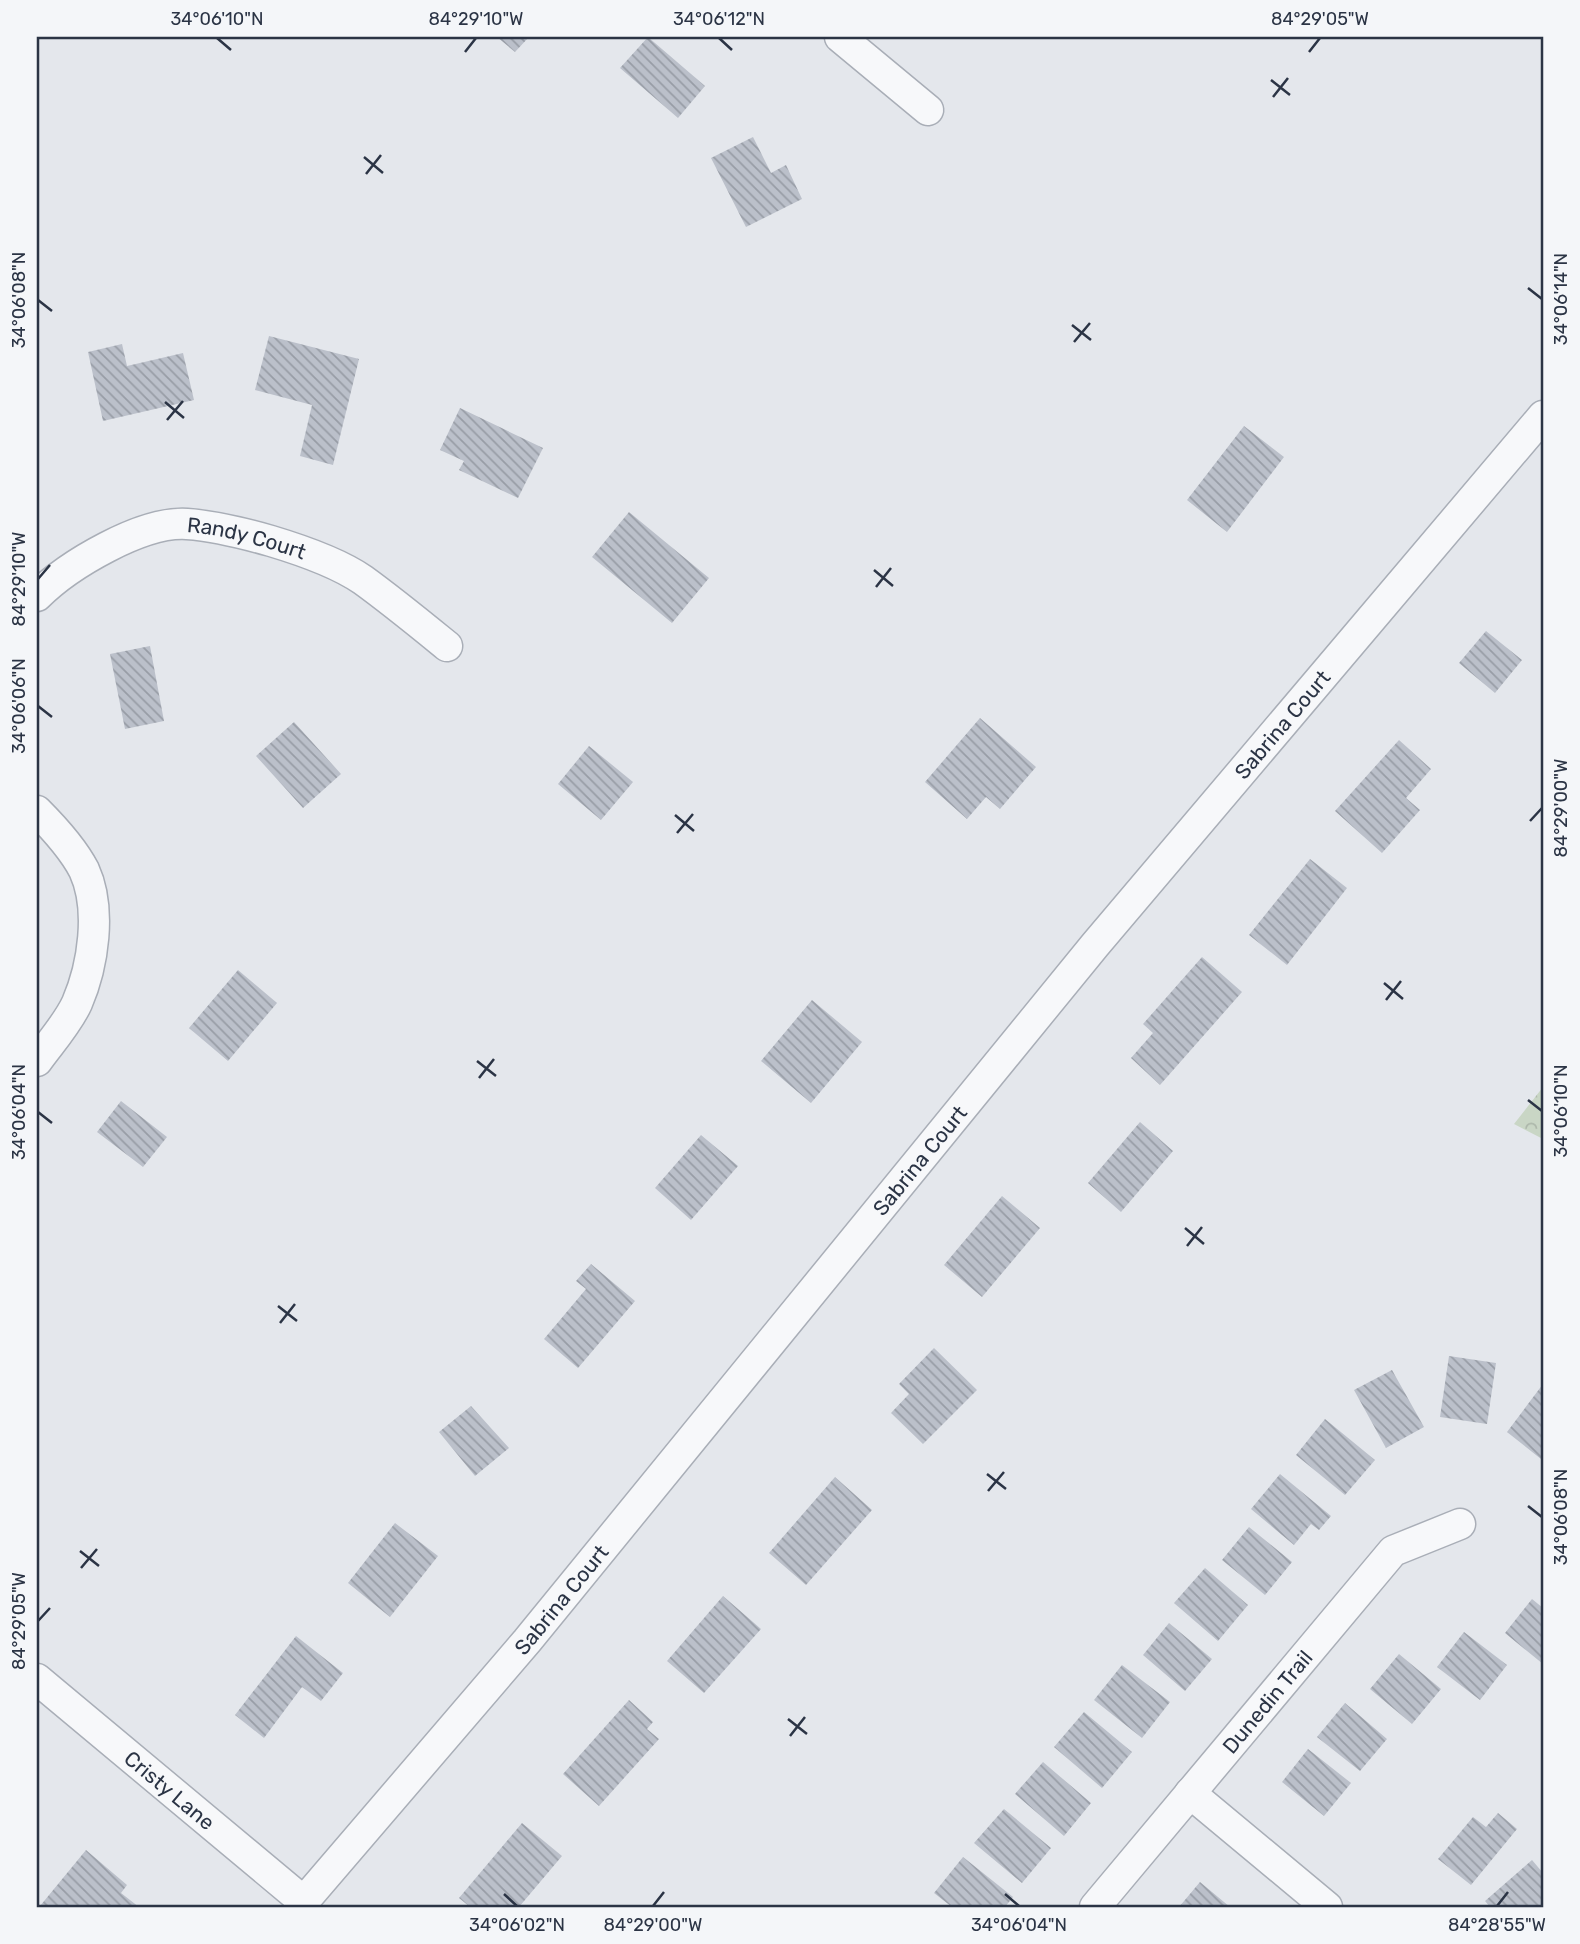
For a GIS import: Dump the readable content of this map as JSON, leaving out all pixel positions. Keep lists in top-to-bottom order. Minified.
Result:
{"streets":{"street":["Randy Court","Sabrina Court","Dunedin Trail","Cristy Lane"]},"crossings":[["Sabrina Court","Cristy Lane"]],"coordinates":["34°06'10\"N","84°29'10\"W","34°06'12\"N","84°29'05\"W","34°06'14\"N","34°06'08\"N","34°06'06\"N","84°29'00\"W","34°06'04\"N","34°06'02\"N","84°28'55\"W"]}
